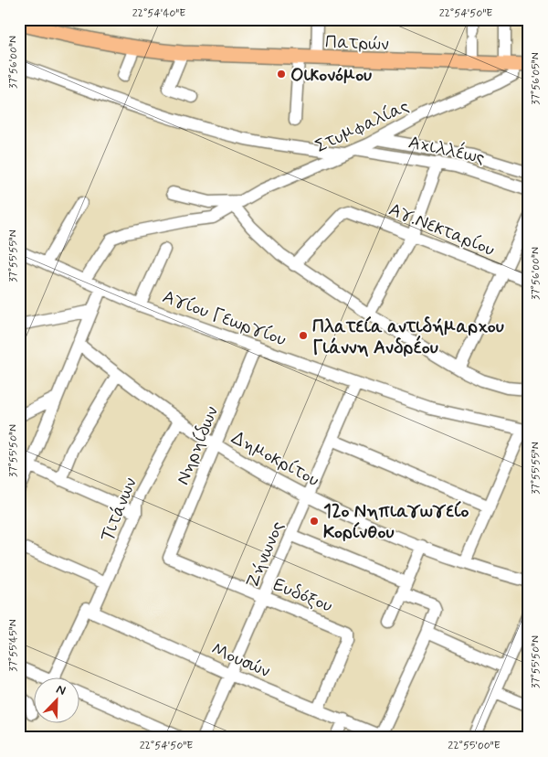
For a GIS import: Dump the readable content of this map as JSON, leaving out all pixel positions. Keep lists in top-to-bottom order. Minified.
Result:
{"streets":{"main road":["Πατρών"],"street":["Στυμφαλίας","Αχιλλέως","Αγ.Νεκταρίου","Αγίου Γεωργίου","Νηρηίδων","Δημοκρίτου","Τιτάνων","Ζήνωνος","Ευδόξου","Μουσών"]},"crossings":[["Πατρών","Στυμφαλίας"],["Στυμφαλίας","Αχιλλέως"],["Στυμφαλίας","Αγίου Γεωργίου"],["Αγίου Γεωργίου","Νηρηίδων"],["Αγίου Γεωργίου","Ζήνωνος"],["Νηρηίδων","Δημοκρίτου"],["Νηρηίδων","Ευδόξου"],["Δημοκρίτου","Τιτάνων"],["Δημοκρίτου","Ζήνωνος"],["Τιτάνων","Μουσών"],["Ζήνωνος","Ευδόξου"],["Ζήνωνος","Μουσών"],["Ευδόξου","Μουσών"]],"places":["Οικονόμου","Πλατεία αντιδήμαρχου Γιάννη Ανδρέου","12ο Νηπιαγωγείο Κορίνθου"],"north":"top right","coordinates":["22°54'40\"E","22°54'50\"E","37°56'00\"N","37°56'05\"N","37°55'55\"N","37°55'50\"N","37°55'45\"N","22°55'00\"E"]}
